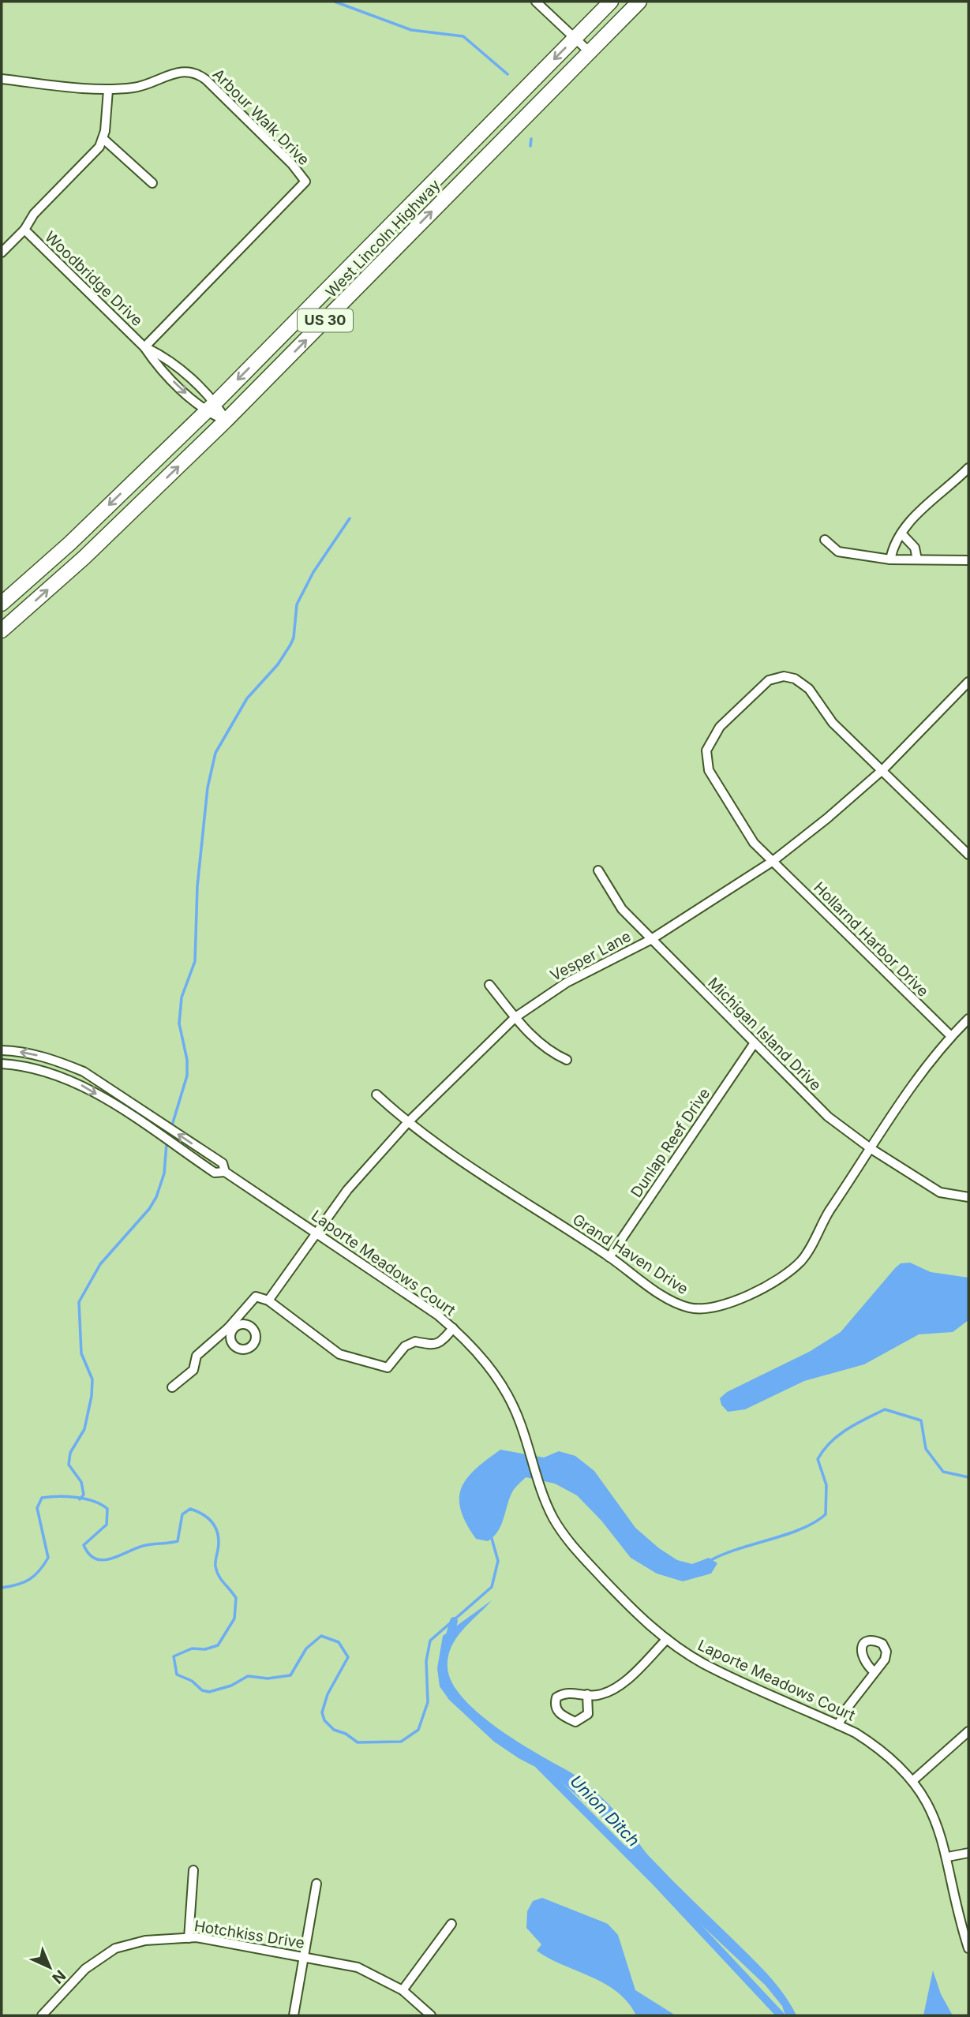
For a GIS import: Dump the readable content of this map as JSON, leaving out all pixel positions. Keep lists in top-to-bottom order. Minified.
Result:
{"streets":{"main road":["West Lincoln Highway","US 30"],"street":["Arbour Walk Drive","Woodbridge Drive","Hollarnd Harbor Drive","Vesper Lane","Michigan Island Drive","Dunlap Reef Drive","Grand Haven Drive","Laporte Meadows Court","Hotchkiss Drive"]},"crossings":[["Arbour Walk Drive","Woodbridge Drive"],["West Lincoln Highway","Woodbridge Drive"],["Hollarnd Harbor Drive","Vesper Lane"],["Hollarnd Harbor Drive","Grand Haven Drive"],["Vesper Lane","Michigan Island Drive"],["Vesper Lane","Grand Haven Drive"],["Vesper Lane","Laporte Meadows Court"],["Michigan Island Drive","Dunlap Reef Drive"],["Michigan Island Drive","Grand Haven Drive"],["Dunlap Reef Drive","Grand Haven Drive"]],"water":["Union Ditch"],"north":"bottom right"}
